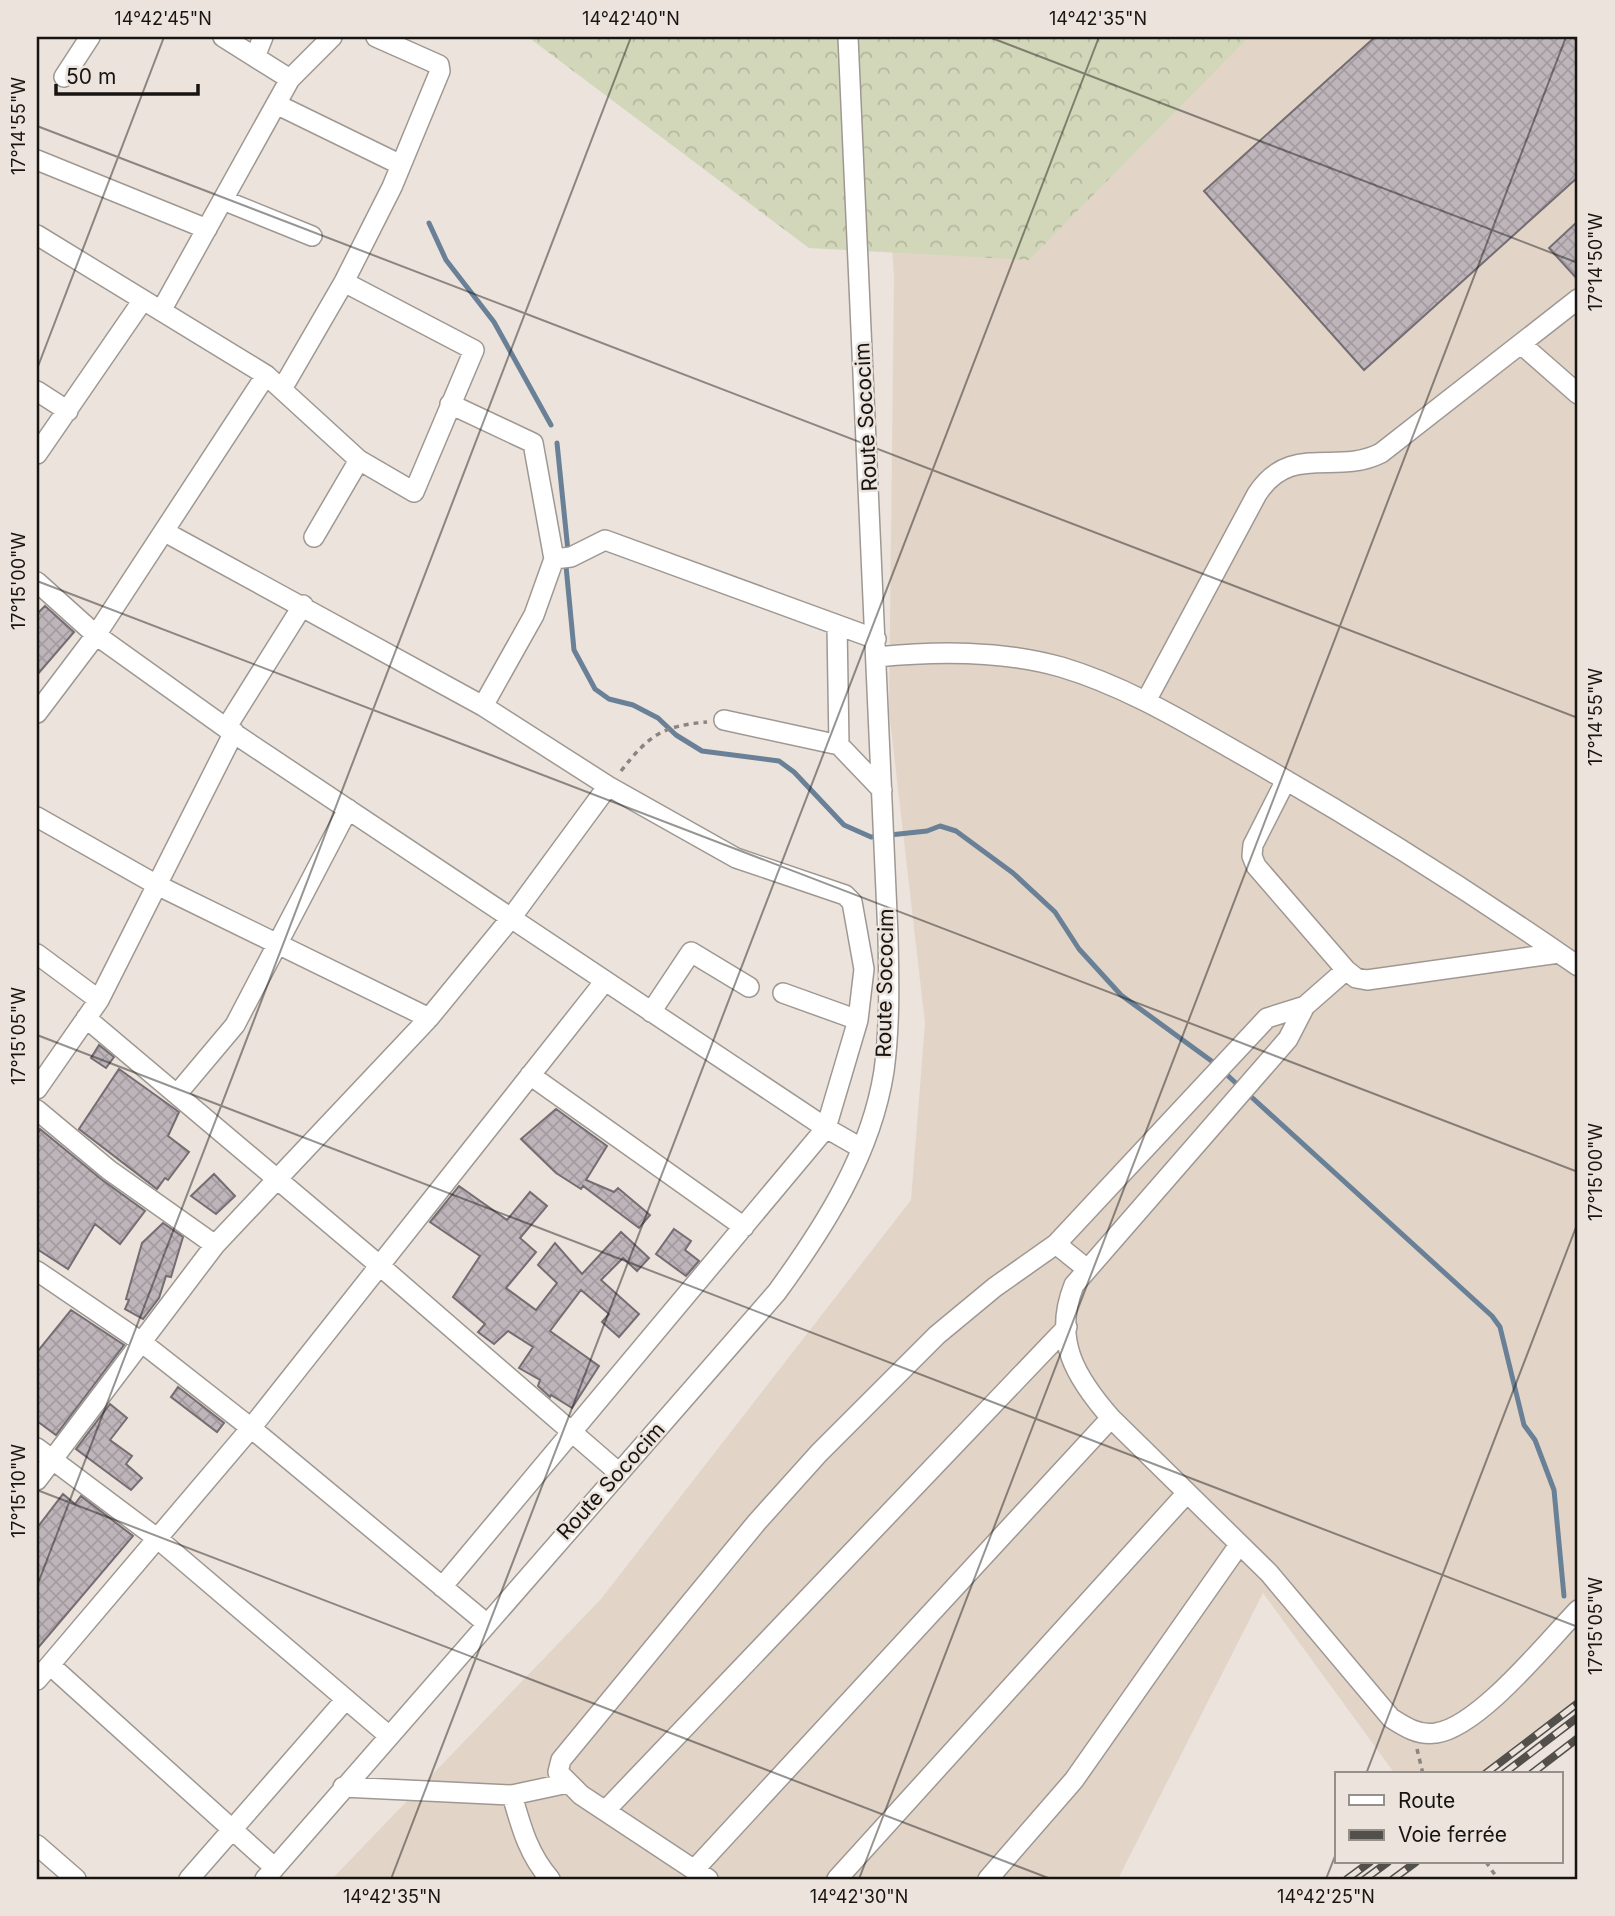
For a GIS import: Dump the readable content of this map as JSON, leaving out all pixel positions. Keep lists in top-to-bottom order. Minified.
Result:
{"streets":{"street":["Route Sococim"]},"legend":["Route","Voie ferrée"],"scale_bar":"50 m","coordinates":["14°42'45\"N","14°42'40\"N","14°42'35\"N","17°14'55\"W","17°14'50\"W","17°15'00\"W","17°15'05\"W","17°15'10\"W","14°42'30\"N","14°42'25\"N"]}
